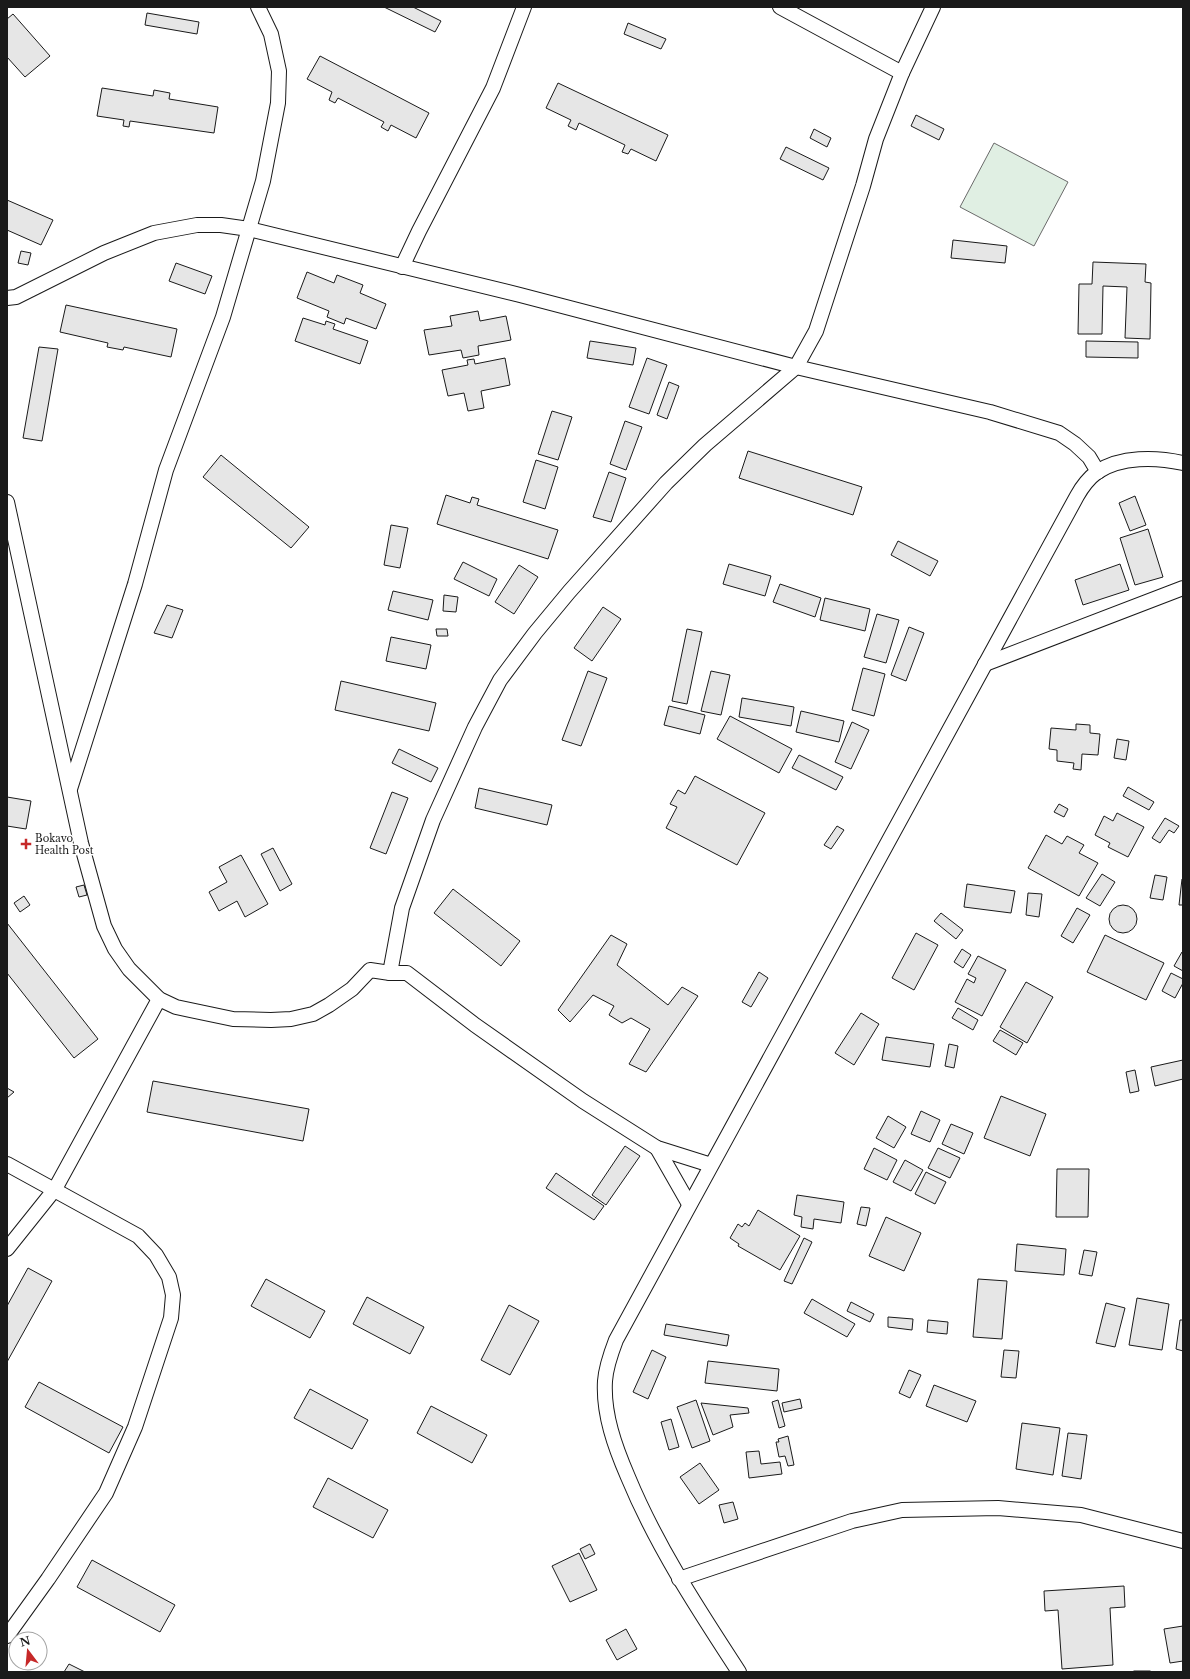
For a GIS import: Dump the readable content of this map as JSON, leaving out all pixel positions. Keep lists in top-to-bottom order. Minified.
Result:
{"places":{"health":["Bokavo Health Post"]},"north":"top"}
